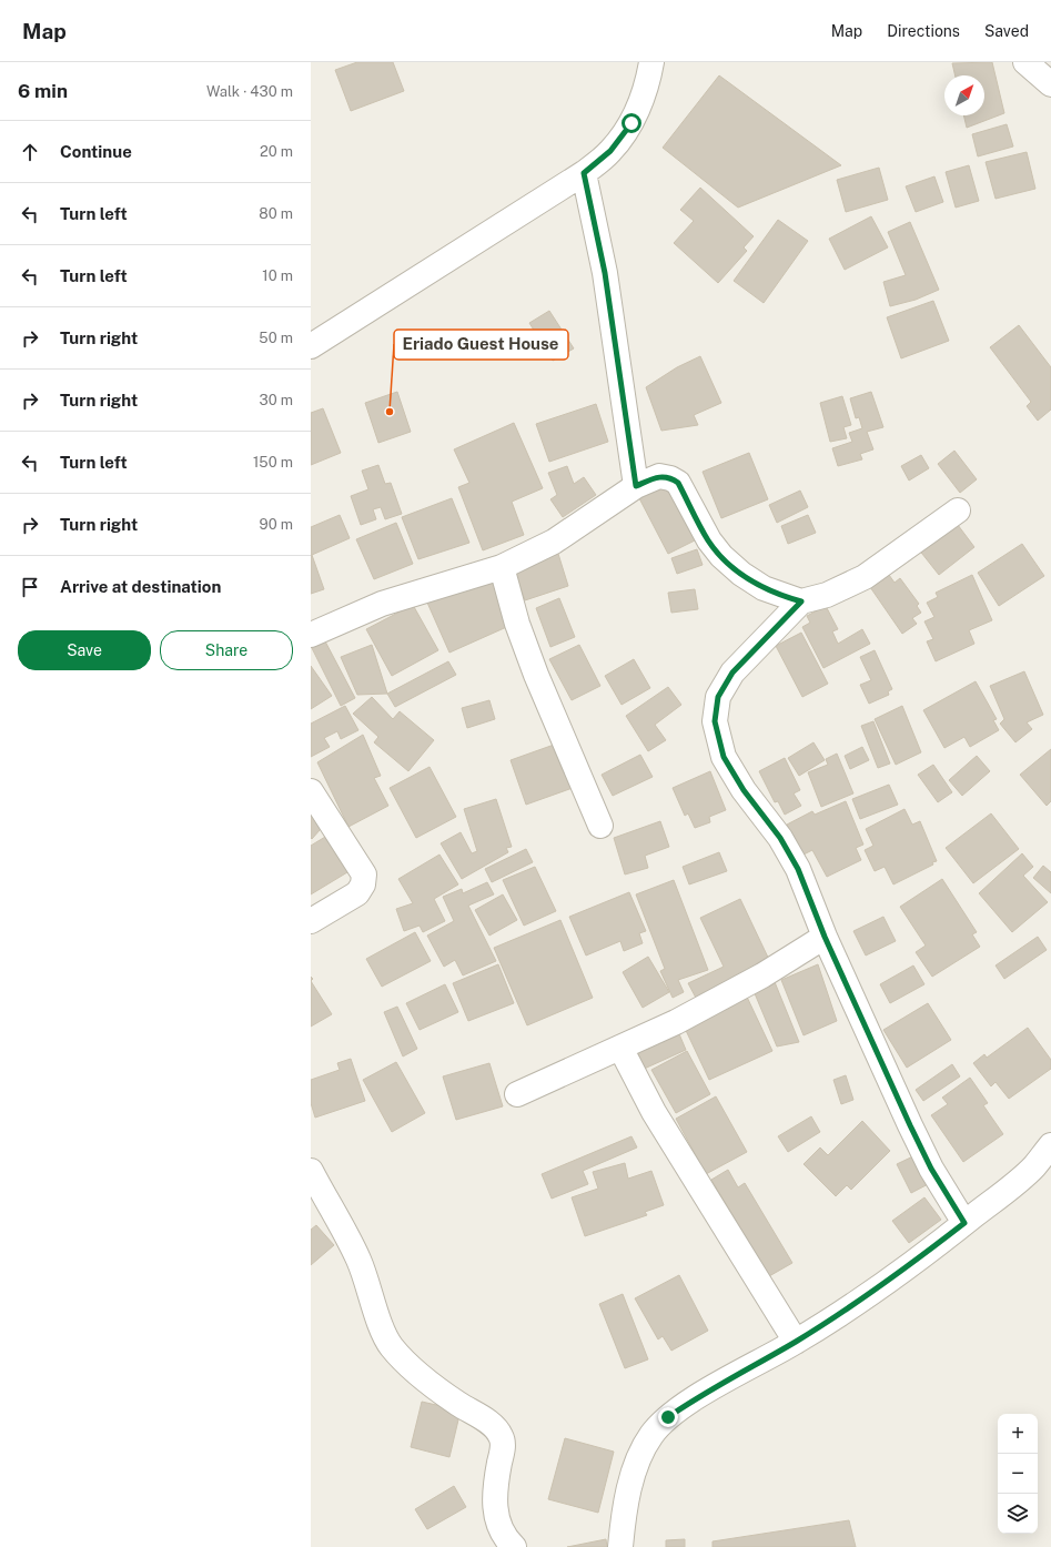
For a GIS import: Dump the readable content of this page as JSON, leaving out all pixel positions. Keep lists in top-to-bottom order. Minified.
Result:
{"places":["Eriado Guest House"],"north":"top right","page":{"header":"Map","nav":["Map","Directions","Saved"],"heading":["6 min","Walk · 430 m"],"list":[["Continue","20 m"],["Turn left","80 m"],["Turn left","10 m"],["Turn right","50 m"],["Turn right","30 m"],["Turn left","150 m"],["Turn right","90 m"],"Arrive at destination"],"buttons":["Save","Share"],"map_buttons":["+","−"]}}
